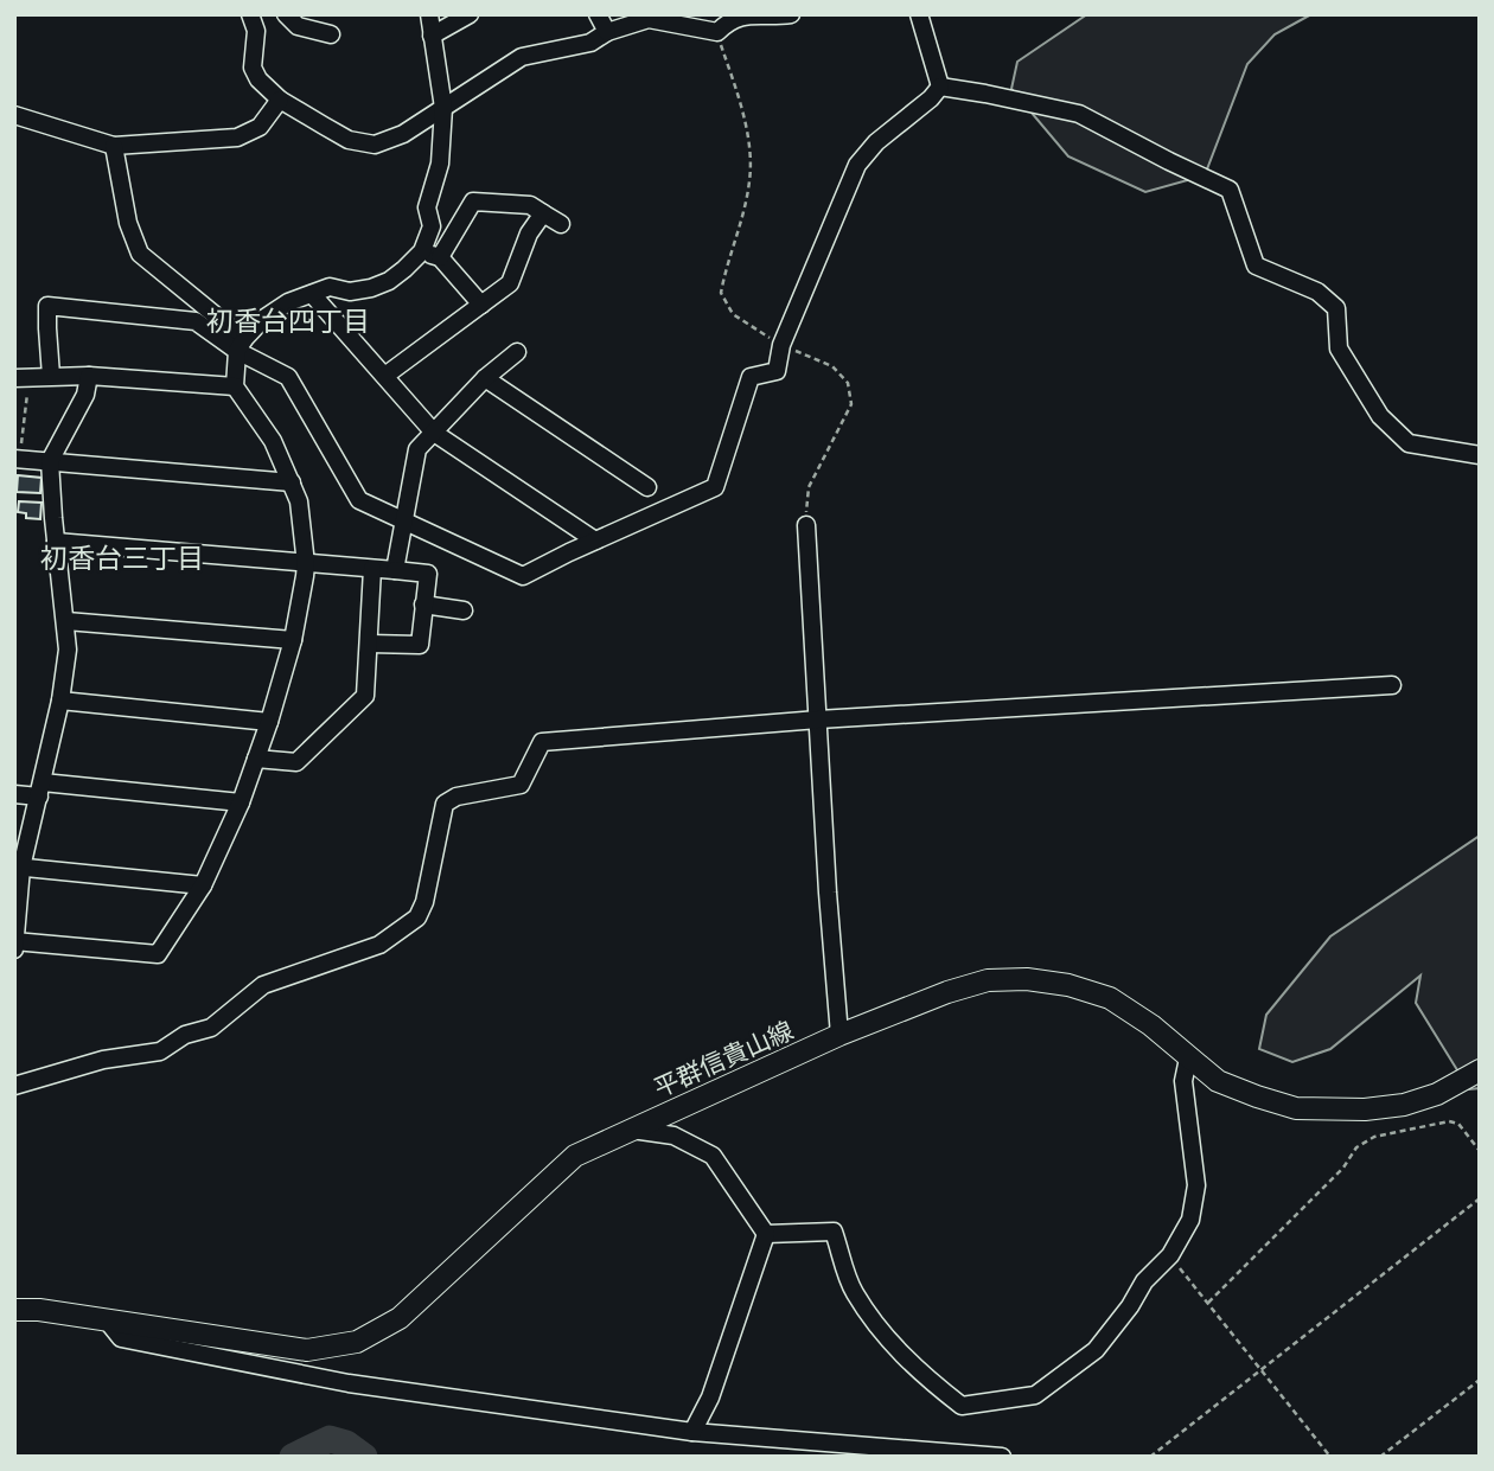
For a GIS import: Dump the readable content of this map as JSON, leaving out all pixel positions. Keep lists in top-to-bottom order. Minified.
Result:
{"streets":{"main road":["平群信貴山線"]},"districts":["初香台四丁目","初香台三丁目"]}
